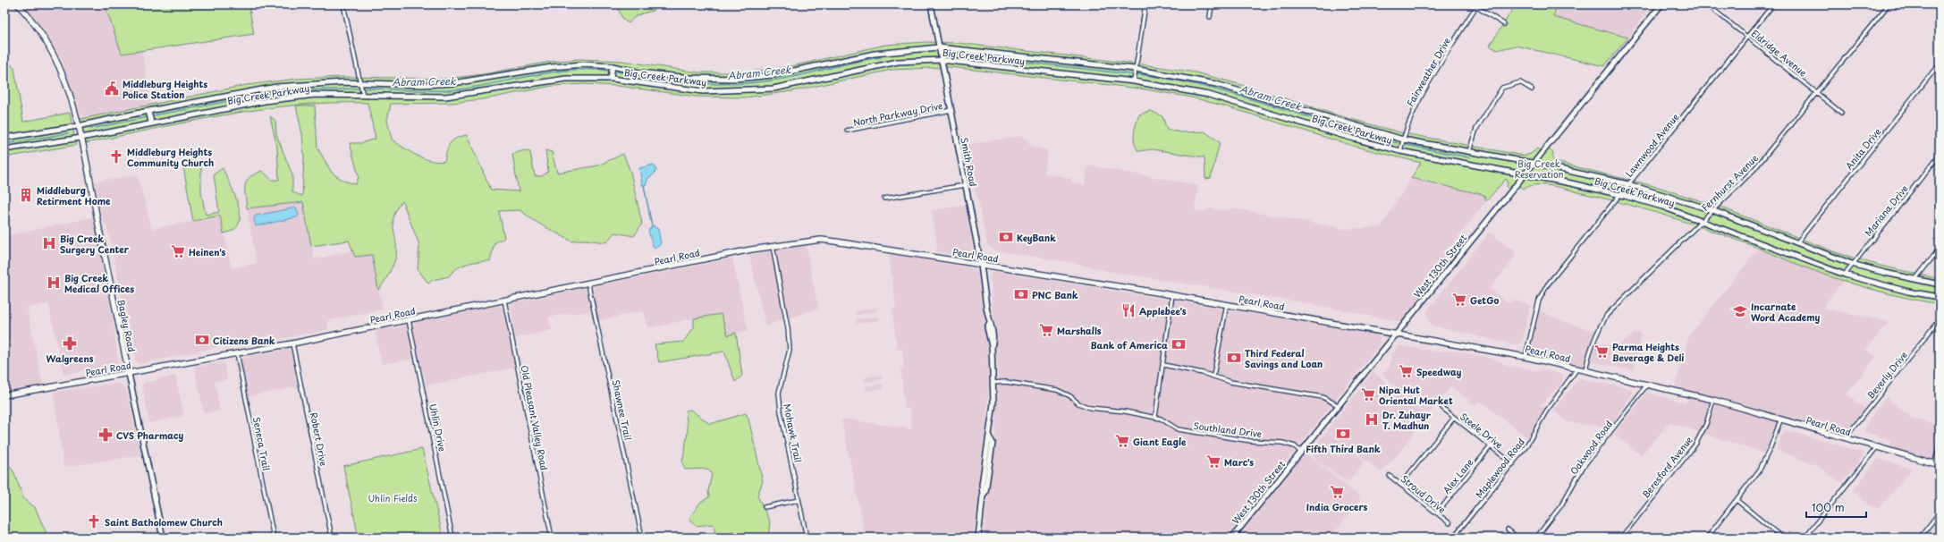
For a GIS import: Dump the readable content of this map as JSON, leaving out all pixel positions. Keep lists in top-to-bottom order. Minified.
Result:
{"streets":{"main road":["Pearl Road","Bagley Road"],"street":["Eldridge Avenue","Big Creek Parkway","Fairweather Drive","North Parkway Drive","Lawnwood Avenue","Anita Drive","Smith Road","Fernhurst Avenue","Mariana Drive","West 130th Street","Beverly Drive","Shawnee Trail","Old Pleasant Valley Road","Uhlin Drive","Southland Drive","Steele Drive","Mohawk Trail","Robert Drive","Seneca Trail","Oakwood Road","Beresford Avenue","Maplewood Road","Alex Lane","Stroud Drive"]},"crossings":[["Eldridge Avenue","Lawnwood Avenue"],["Eldridge Avenue","Fernhurst Avenue"],["Big Creek Parkway","Fairweather Drive"],["Big Creek Parkway","Lawnwood Avenue"],["Big Creek Parkway","Anita Drive"],["Big Creek Parkway","Smith Road"],["Big Creek Parkway","Fernhurst Avenue"],["Big Creek Parkway","Mariana Drive"],["Big Creek Parkway","West 130th Street"],["Big Creek Parkway","Bagley Road"],["North Parkway Drive","Smith Road"],["Lawnwood Avenue","Pearl Road"],["Smith Road","Pearl Road"],["Smith Road","Southland Drive"],["Fernhurst Avenue","Pearl Road"],["Pearl Road","West 130th Street"],["Pearl Road","Bagley Road"],["Pearl Road","Beverly Drive"],["Pearl Road","Shawnee Trail"],["Pearl Road","Old Pleasant Valley Road"],["Pearl Road","Uhlin Drive"],["Pearl Road","Mohawk Trail"],["Pearl Road","Robert Drive"],["Pearl Road","Seneca Trail"],["Pearl Road","Oakwood Road"],["Pearl Road","Beresford Avenue"],["Pearl Road","Maplewood Road"],["West 130th Street","Southland Drive"],["Steele Drive","Maplewood Road"],["Steele Drive","Alex Lane"],["Alex Lane","Stroud Drive"]],"water":["Abram Creek"],"parks":["Big Creek Reservation","Uhlin Fields"],"places":{"public building":["Middleburg Heights Police Station"],"church":["Middleburg Heights Community Church","Saint Batholomew Church"],"building":["Middleburg Retirment Home"],"bank":["KeyBank","PNC Bank","Citizens Bank","Bank of America","Third Federal Savings and Loan","Fifth Third Bank"],"hospital":["Big Creek Surgery Center","Big Creek Medical Offices","Dr. Zuhayr T. Madhun"],"supermarket":["Heinen's","GetGo","Marshalls","Parma Heights Beverage & Deli","Speedway","Nipa Hut Oriental Market","Giant Eagle","Marc's","India Grocers"],"restaurant":["Applebee's"],"school or university":["Incarnate Word Academy"],"pharmacy":["Walgreens","CVS Pharmacy"]},"scale_bar":"100 m"}
